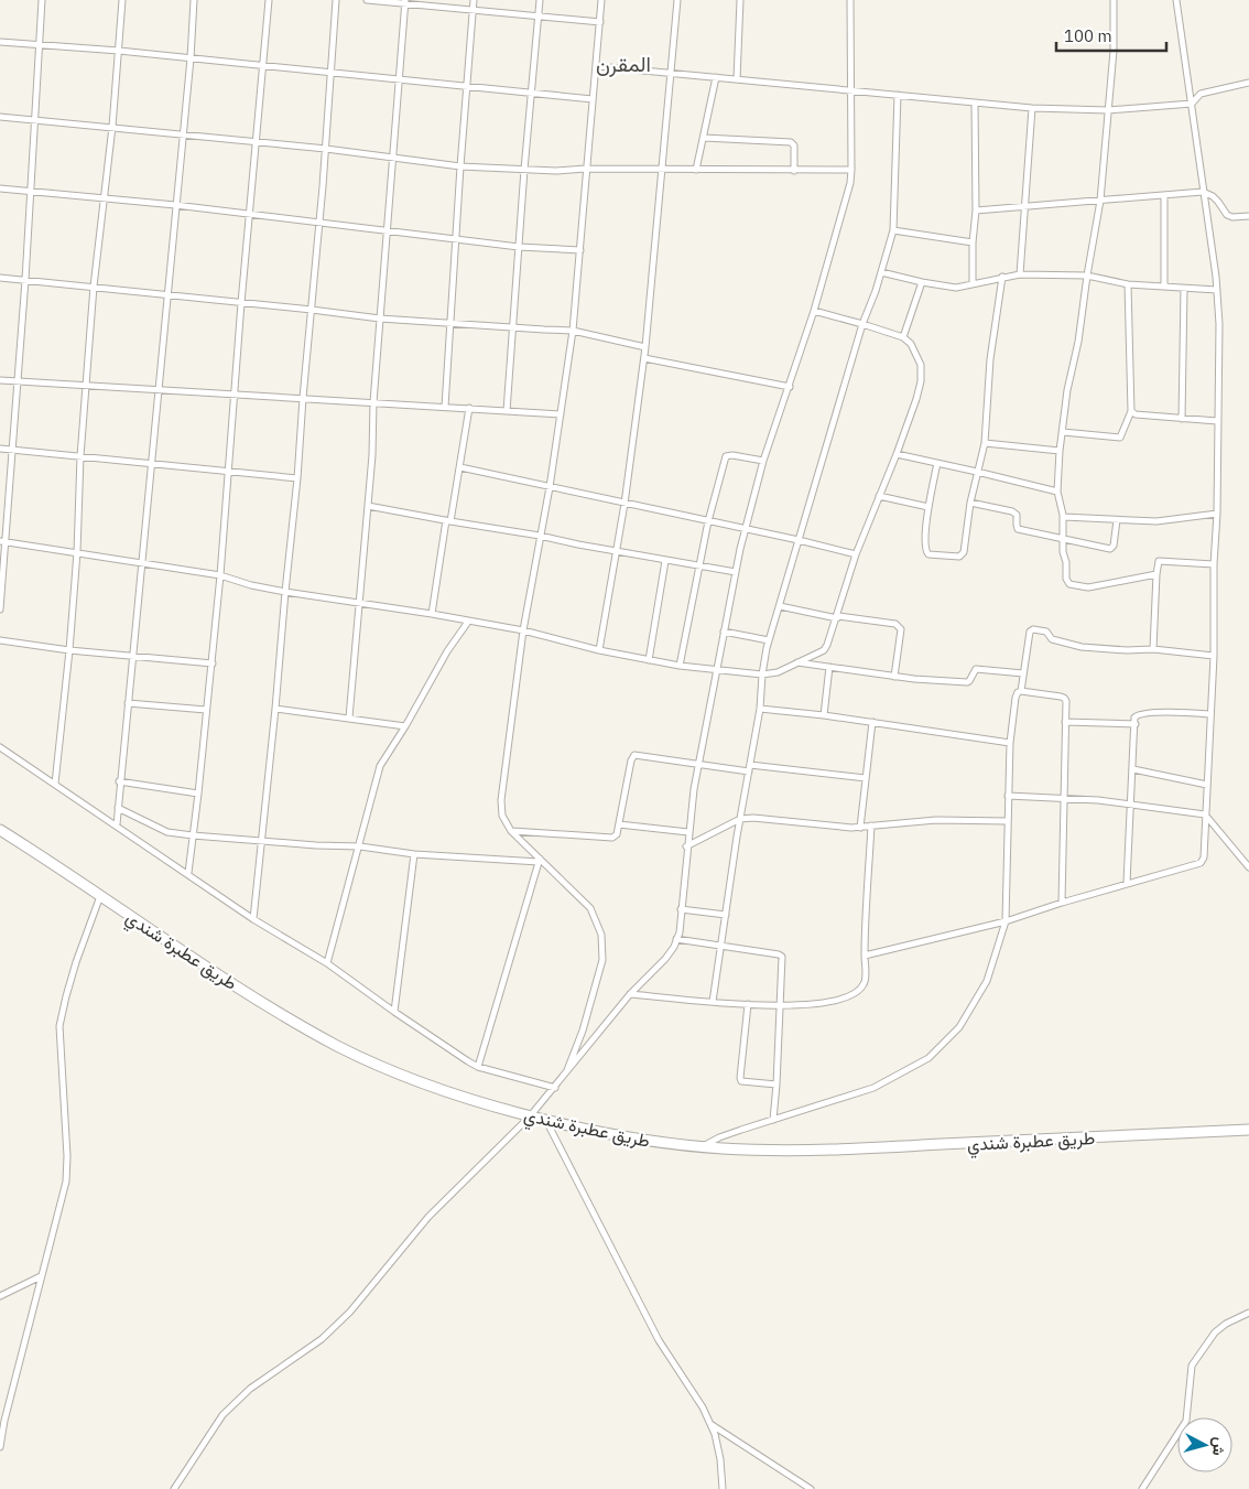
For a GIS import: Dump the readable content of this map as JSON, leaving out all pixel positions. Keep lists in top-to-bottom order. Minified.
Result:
{"streets":{"highway":["طريق عطبرة شندي"]},"districts":["المقرن"],"scale_bar":"100 m","north":"right"}
